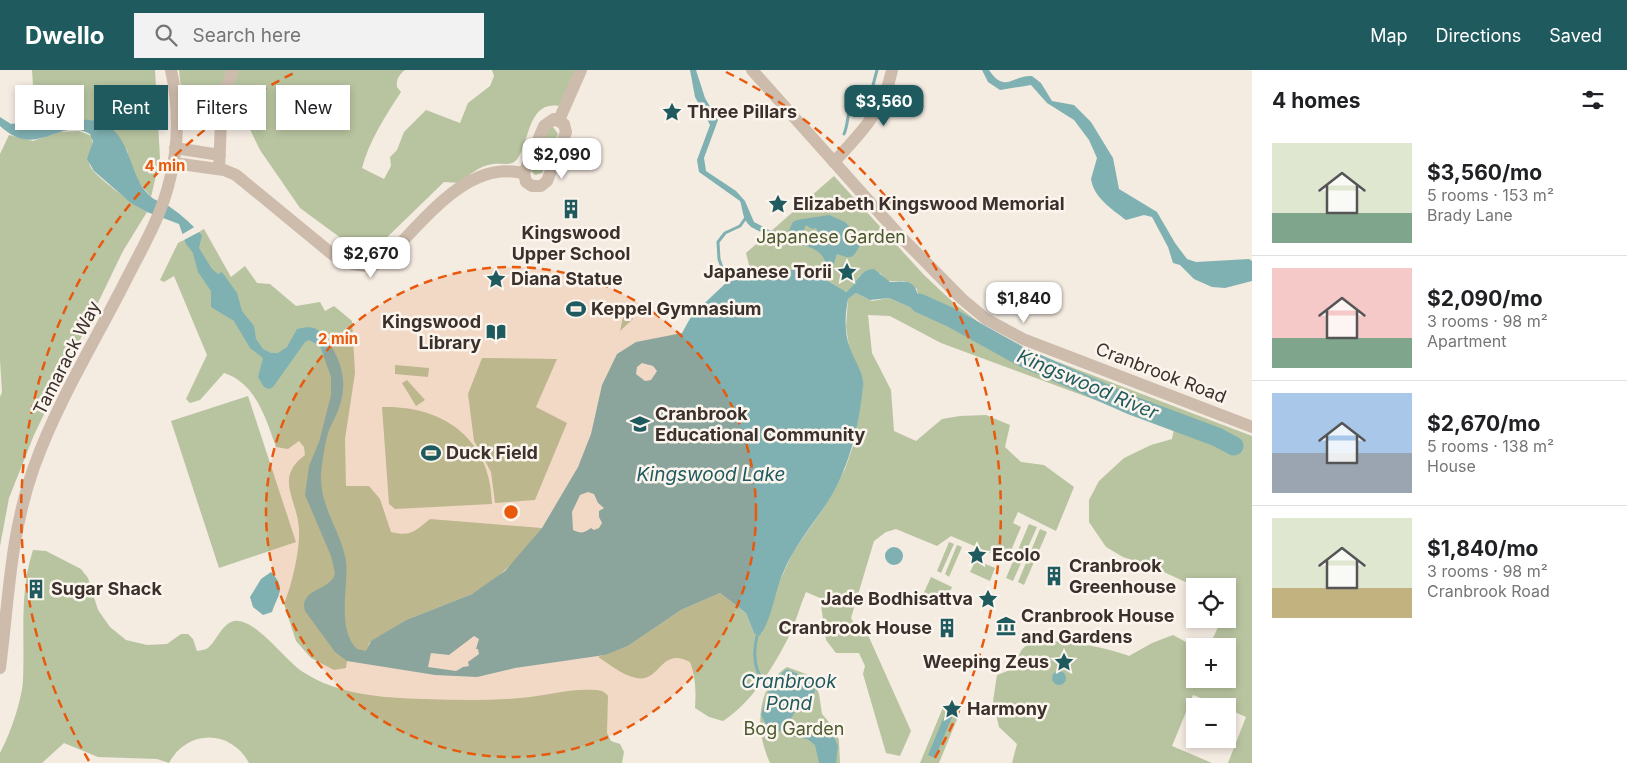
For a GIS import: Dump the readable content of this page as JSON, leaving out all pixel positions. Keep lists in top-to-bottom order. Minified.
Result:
{"streets":{"street":["Tamarack Way","Cranbrook Road"]},"water":["Kingswood River","Kingswood Lake","Cranbrook Pond"],"parks":["Japanese Garden","Bog Garden"],"places":{"place":["Three Pillars","Elizabeth Kingswood Memorial","Japanese Torii","Diana Statue","Ecolo","Jade Bodhisattva","Weeping Zeus","Harmony"],"building":["Kingswood Upper School","Cranbrook Greenhouse","Sugar Shack","Cranbrook House"],"sports":["Keppel Gymnasium","Duck Field"],"library":["Kingswood Library"],"school or university":["Cranbrook Educational Community"],"museum":["Cranbrook House and Gardens"]},"page":{"header":"Dwello","search":"Search here","nav":["Map","Directions","Saved"],"heading":"4 homes","price":["$3,560","$2,090","$2,670","$1,840"],"chip":["Buy","Rent","Filters","New"],"list":[{"name":"$3,560/mo","note":"5 rooms · 153 m² · Brady Lane"},{"name":"$2,090/mo","note":"3 rooms · 98 m² · Apartment"},{"name":"$2,670/mo","note":"5 rooms · 138 m² · House"},{"name":"$1,840/mo","note":"3 rooms · 98 m² · Cranbrook Road"}],"map_buttons":["+","−"]},"rings":["4 min","2 min"]}
